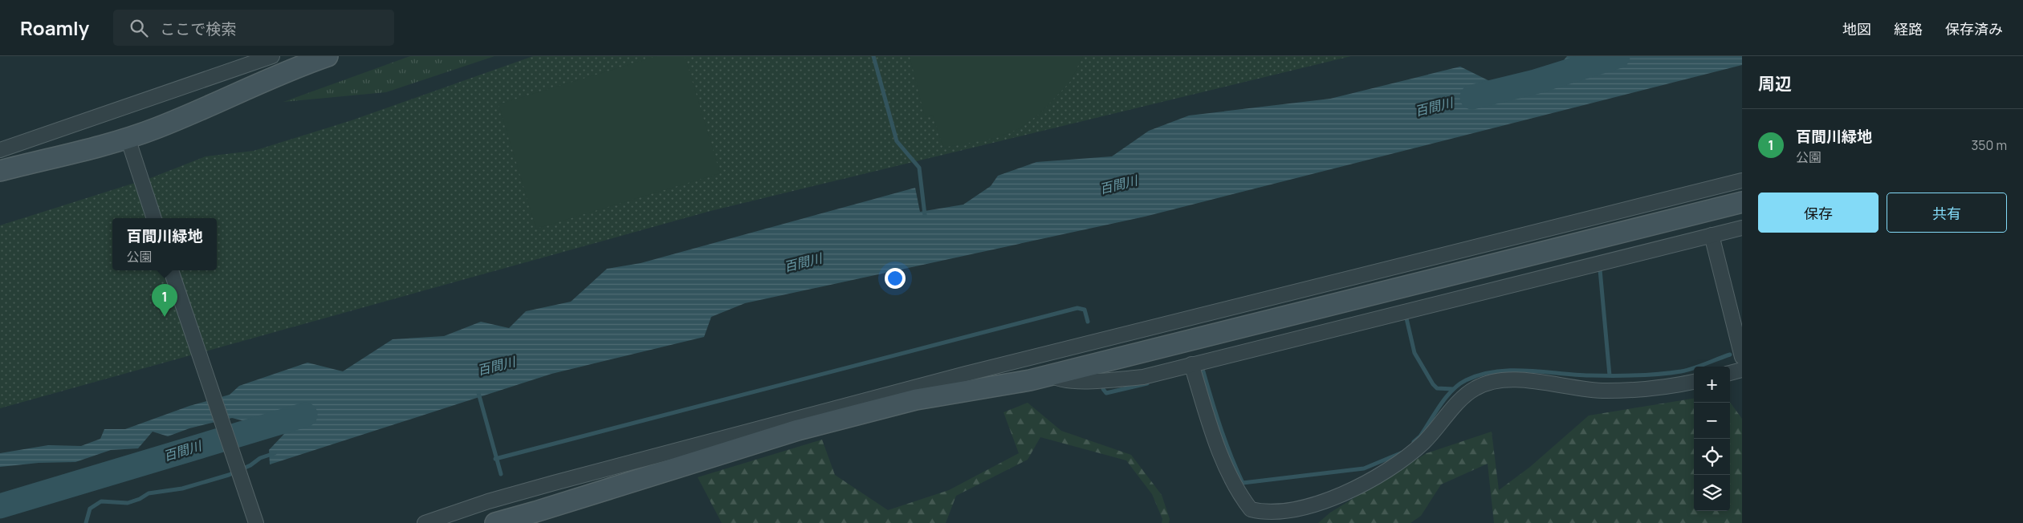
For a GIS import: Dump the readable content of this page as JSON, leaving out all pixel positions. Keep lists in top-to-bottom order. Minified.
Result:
{"water":["百間川"],"page":{"header":"Roamly","search":"ここで検索","nav":["地図","経路","保存済み"],"heading":"周辺","list":[{"mark":"1","name":"百間川緑地","note":"公園","value":"350 m"}],"buttons":["保存","共有"],"popup":["百間川緑地","公園"],"pins":"1","map_buttons":["+","−"]}}
